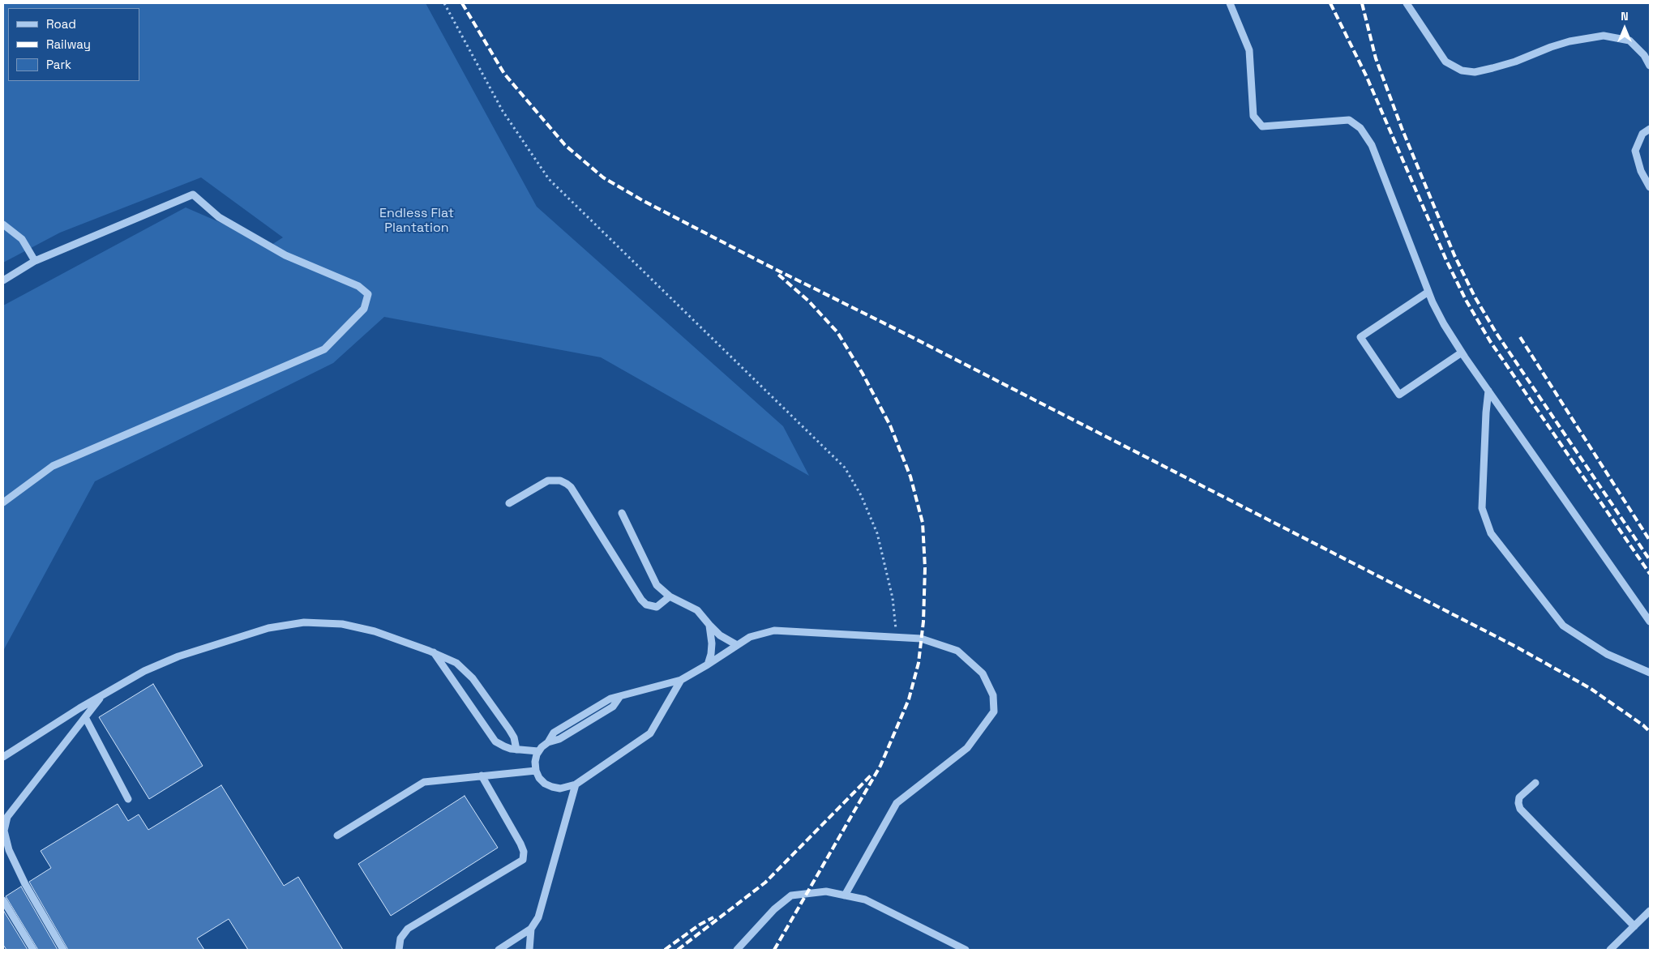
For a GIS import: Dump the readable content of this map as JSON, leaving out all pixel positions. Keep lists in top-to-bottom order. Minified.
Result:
{"parks":["Endless Flat Plantation"],"legend":["Road","Railway","Park"],"north":"top"}
